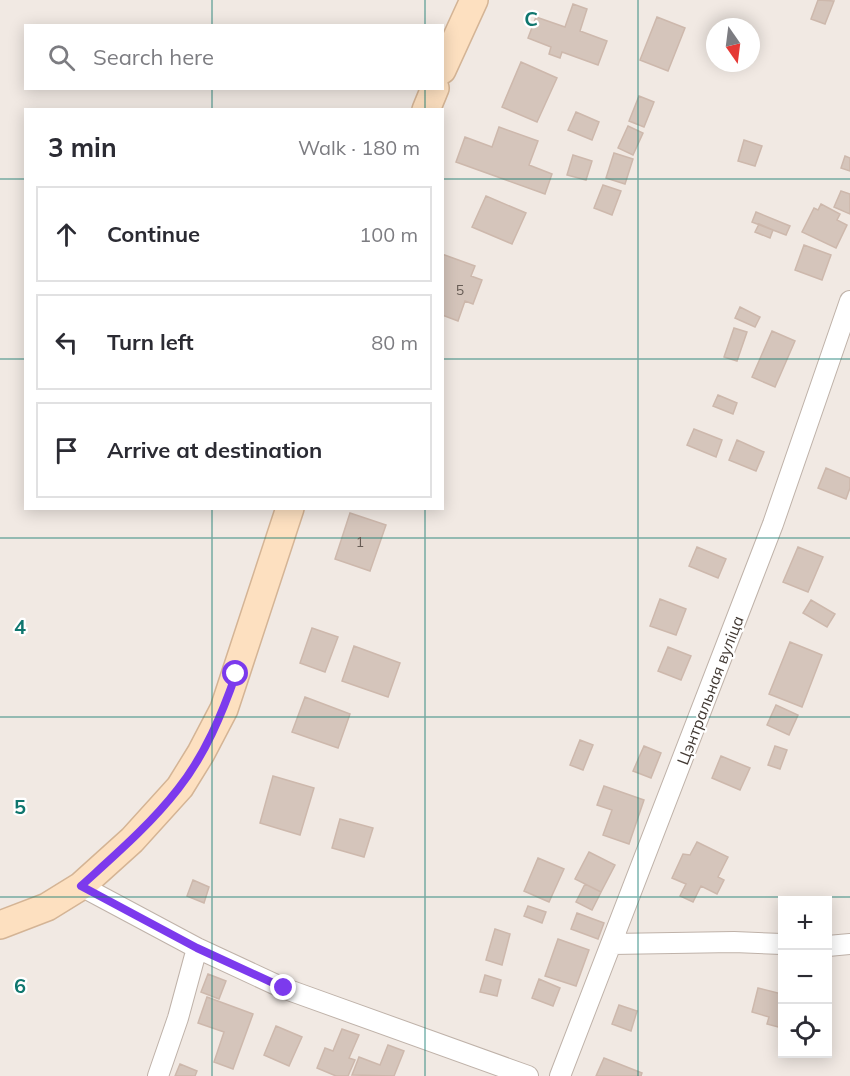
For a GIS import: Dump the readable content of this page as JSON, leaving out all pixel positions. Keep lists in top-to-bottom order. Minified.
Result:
{"streets":{"street":["Цэнтральная вуліца"]},"house_numbers":["5","1"],"north":"bottom","page":{"search":"Search here","heading":["3 min","Walk · 180 m"],"list":[["Continue","100 m"],["Turn left","80 m"],"Arrive at destination"],"map_buttons":["+","−"]},"grid":{"columns":["C"],"rows":["4","5","6"]}}
